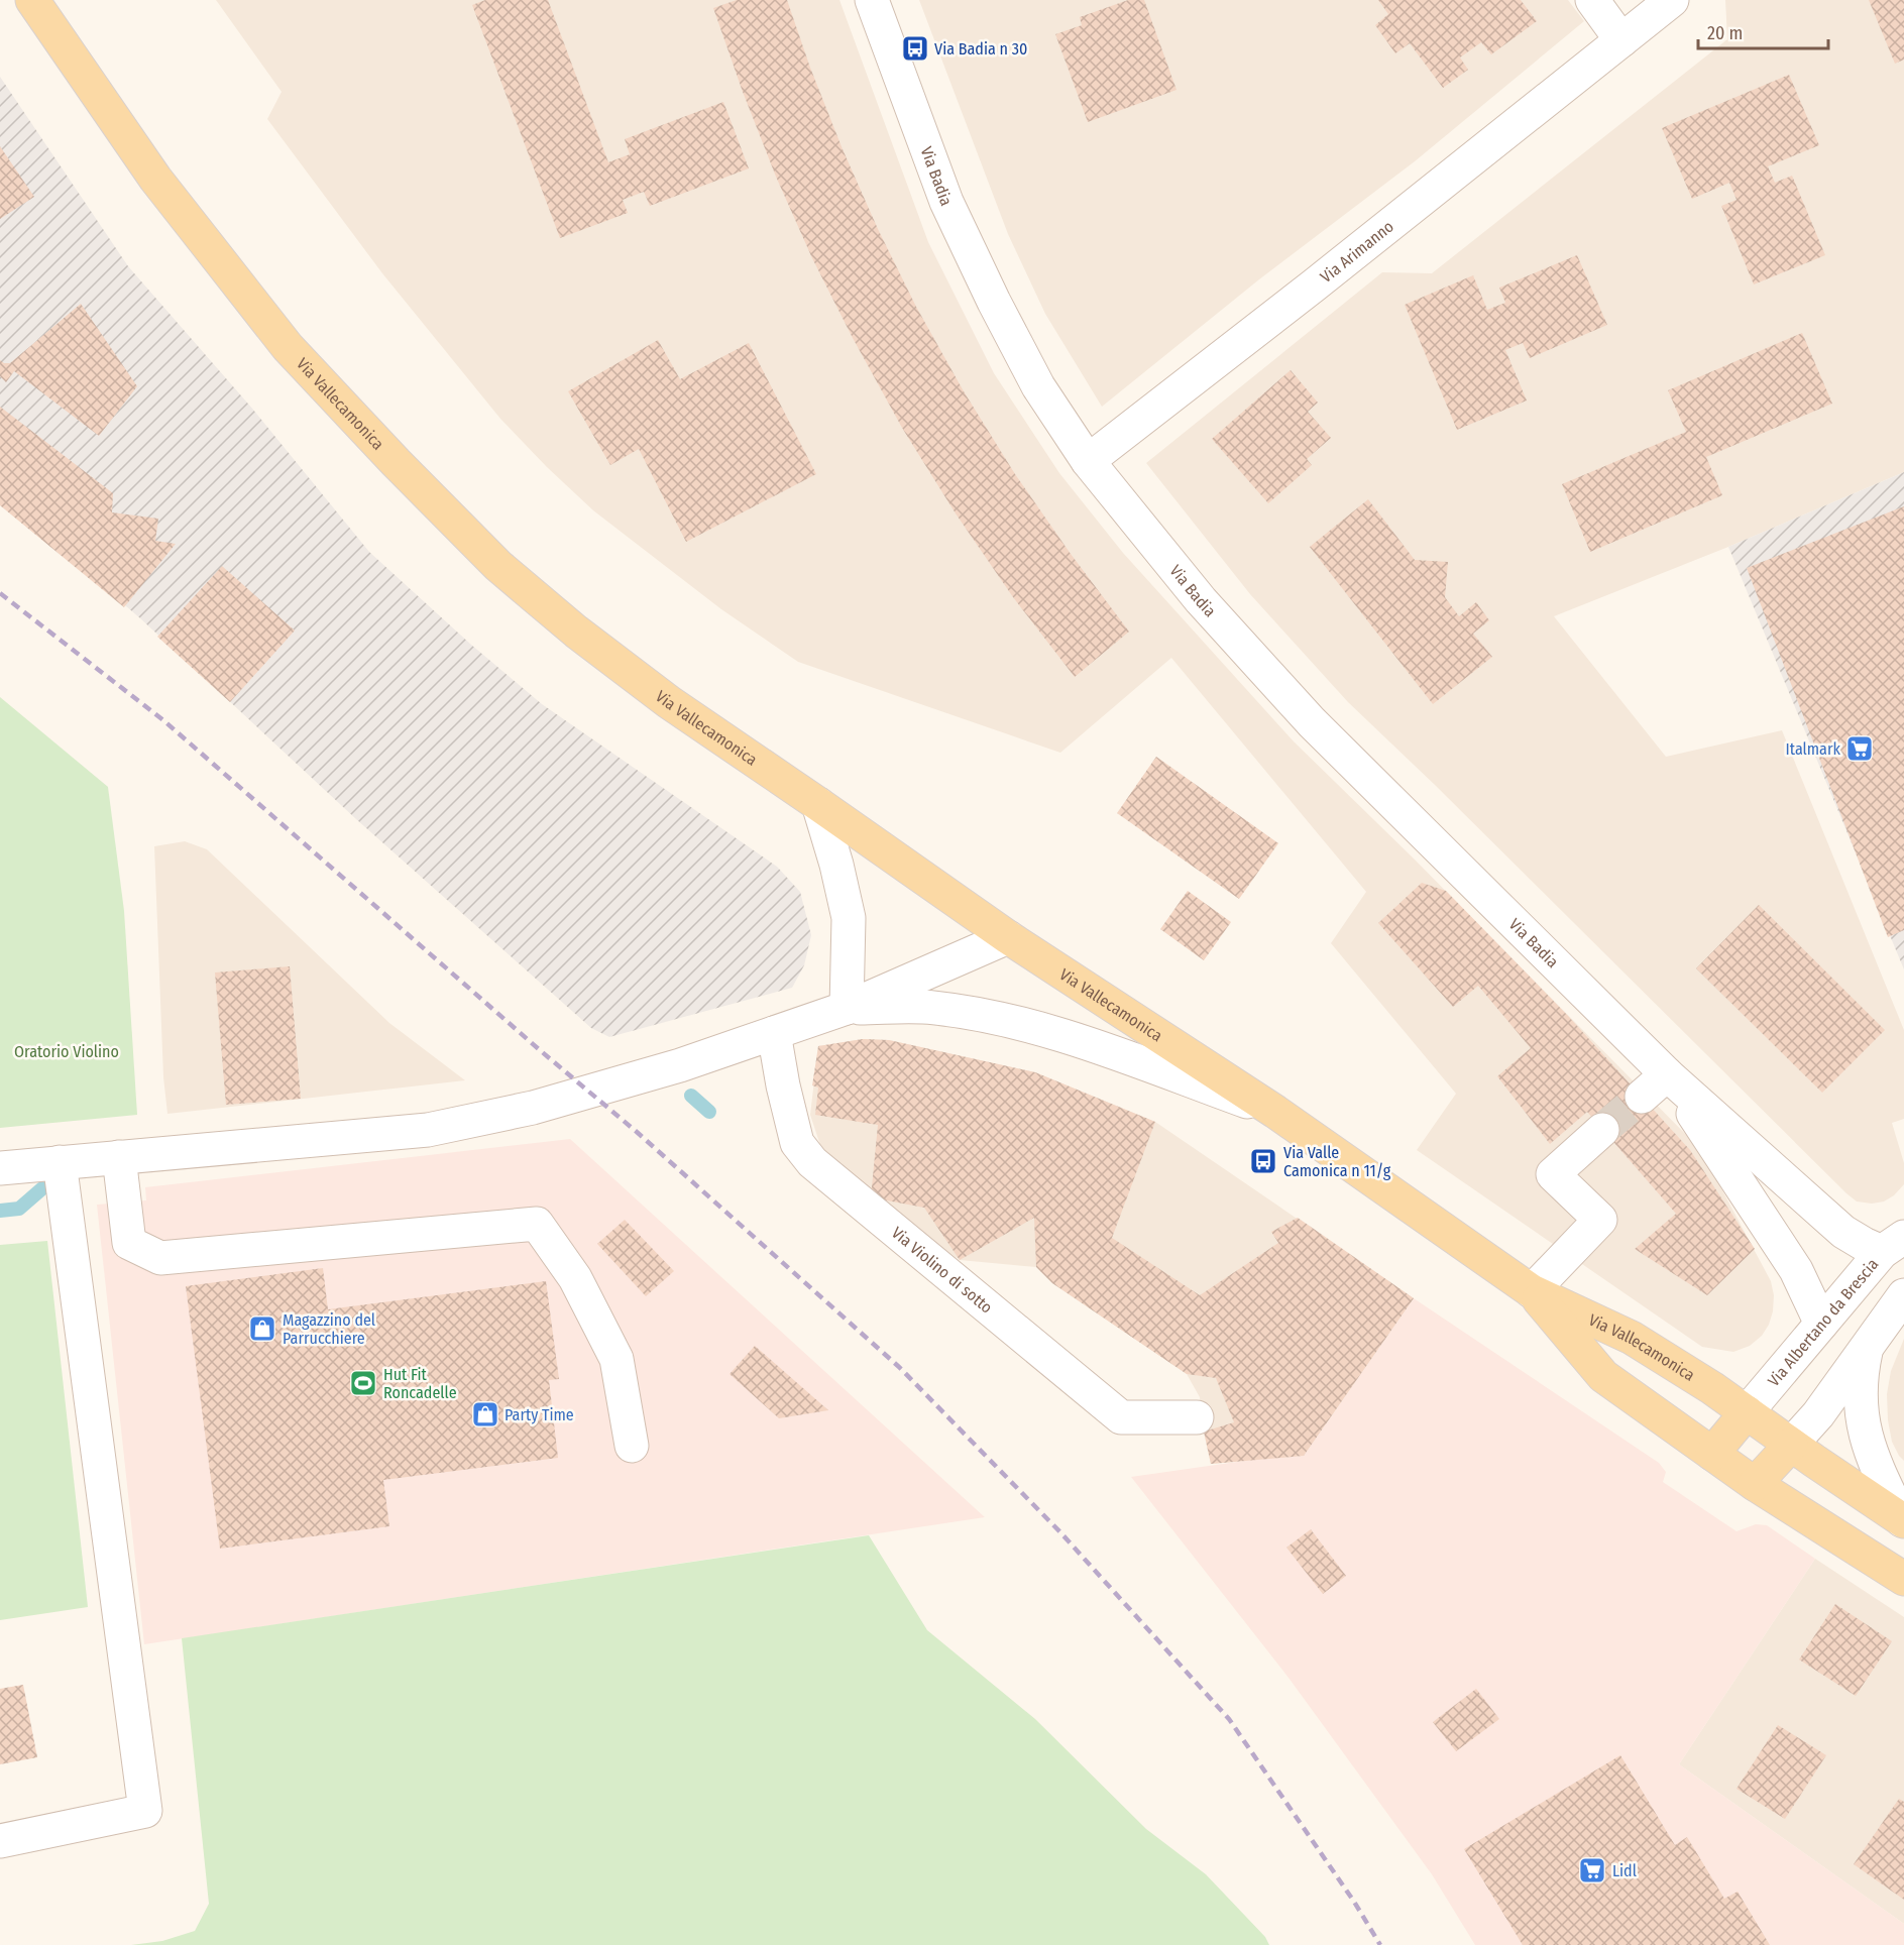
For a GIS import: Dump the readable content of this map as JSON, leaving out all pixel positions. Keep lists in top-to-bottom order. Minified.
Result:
{"streets":{"main road":["Via Vallecamonica"],"street":["Via Badia","Via Arimanno","Via Violino di sotto","Via Albertano da Brescia"]},"crossings":[["Via Badia","Via Arimanno"],["Via Badia","Via Albertano da Brescia"],["Via Vallecamonica","Via Albertano da Brescia"]],"parks":["Oratorio Violino"],"places":{"bus stop":["Via Badia n 30","Via Valle Camonica n 11/g"],"supermarket":["Italmark","Lidl"],"shop":["Magazzino del Parrucchiere","Party Time"],"sports":["Hut Fit Roncadelle"]},"scale_bar":"20 m"}
